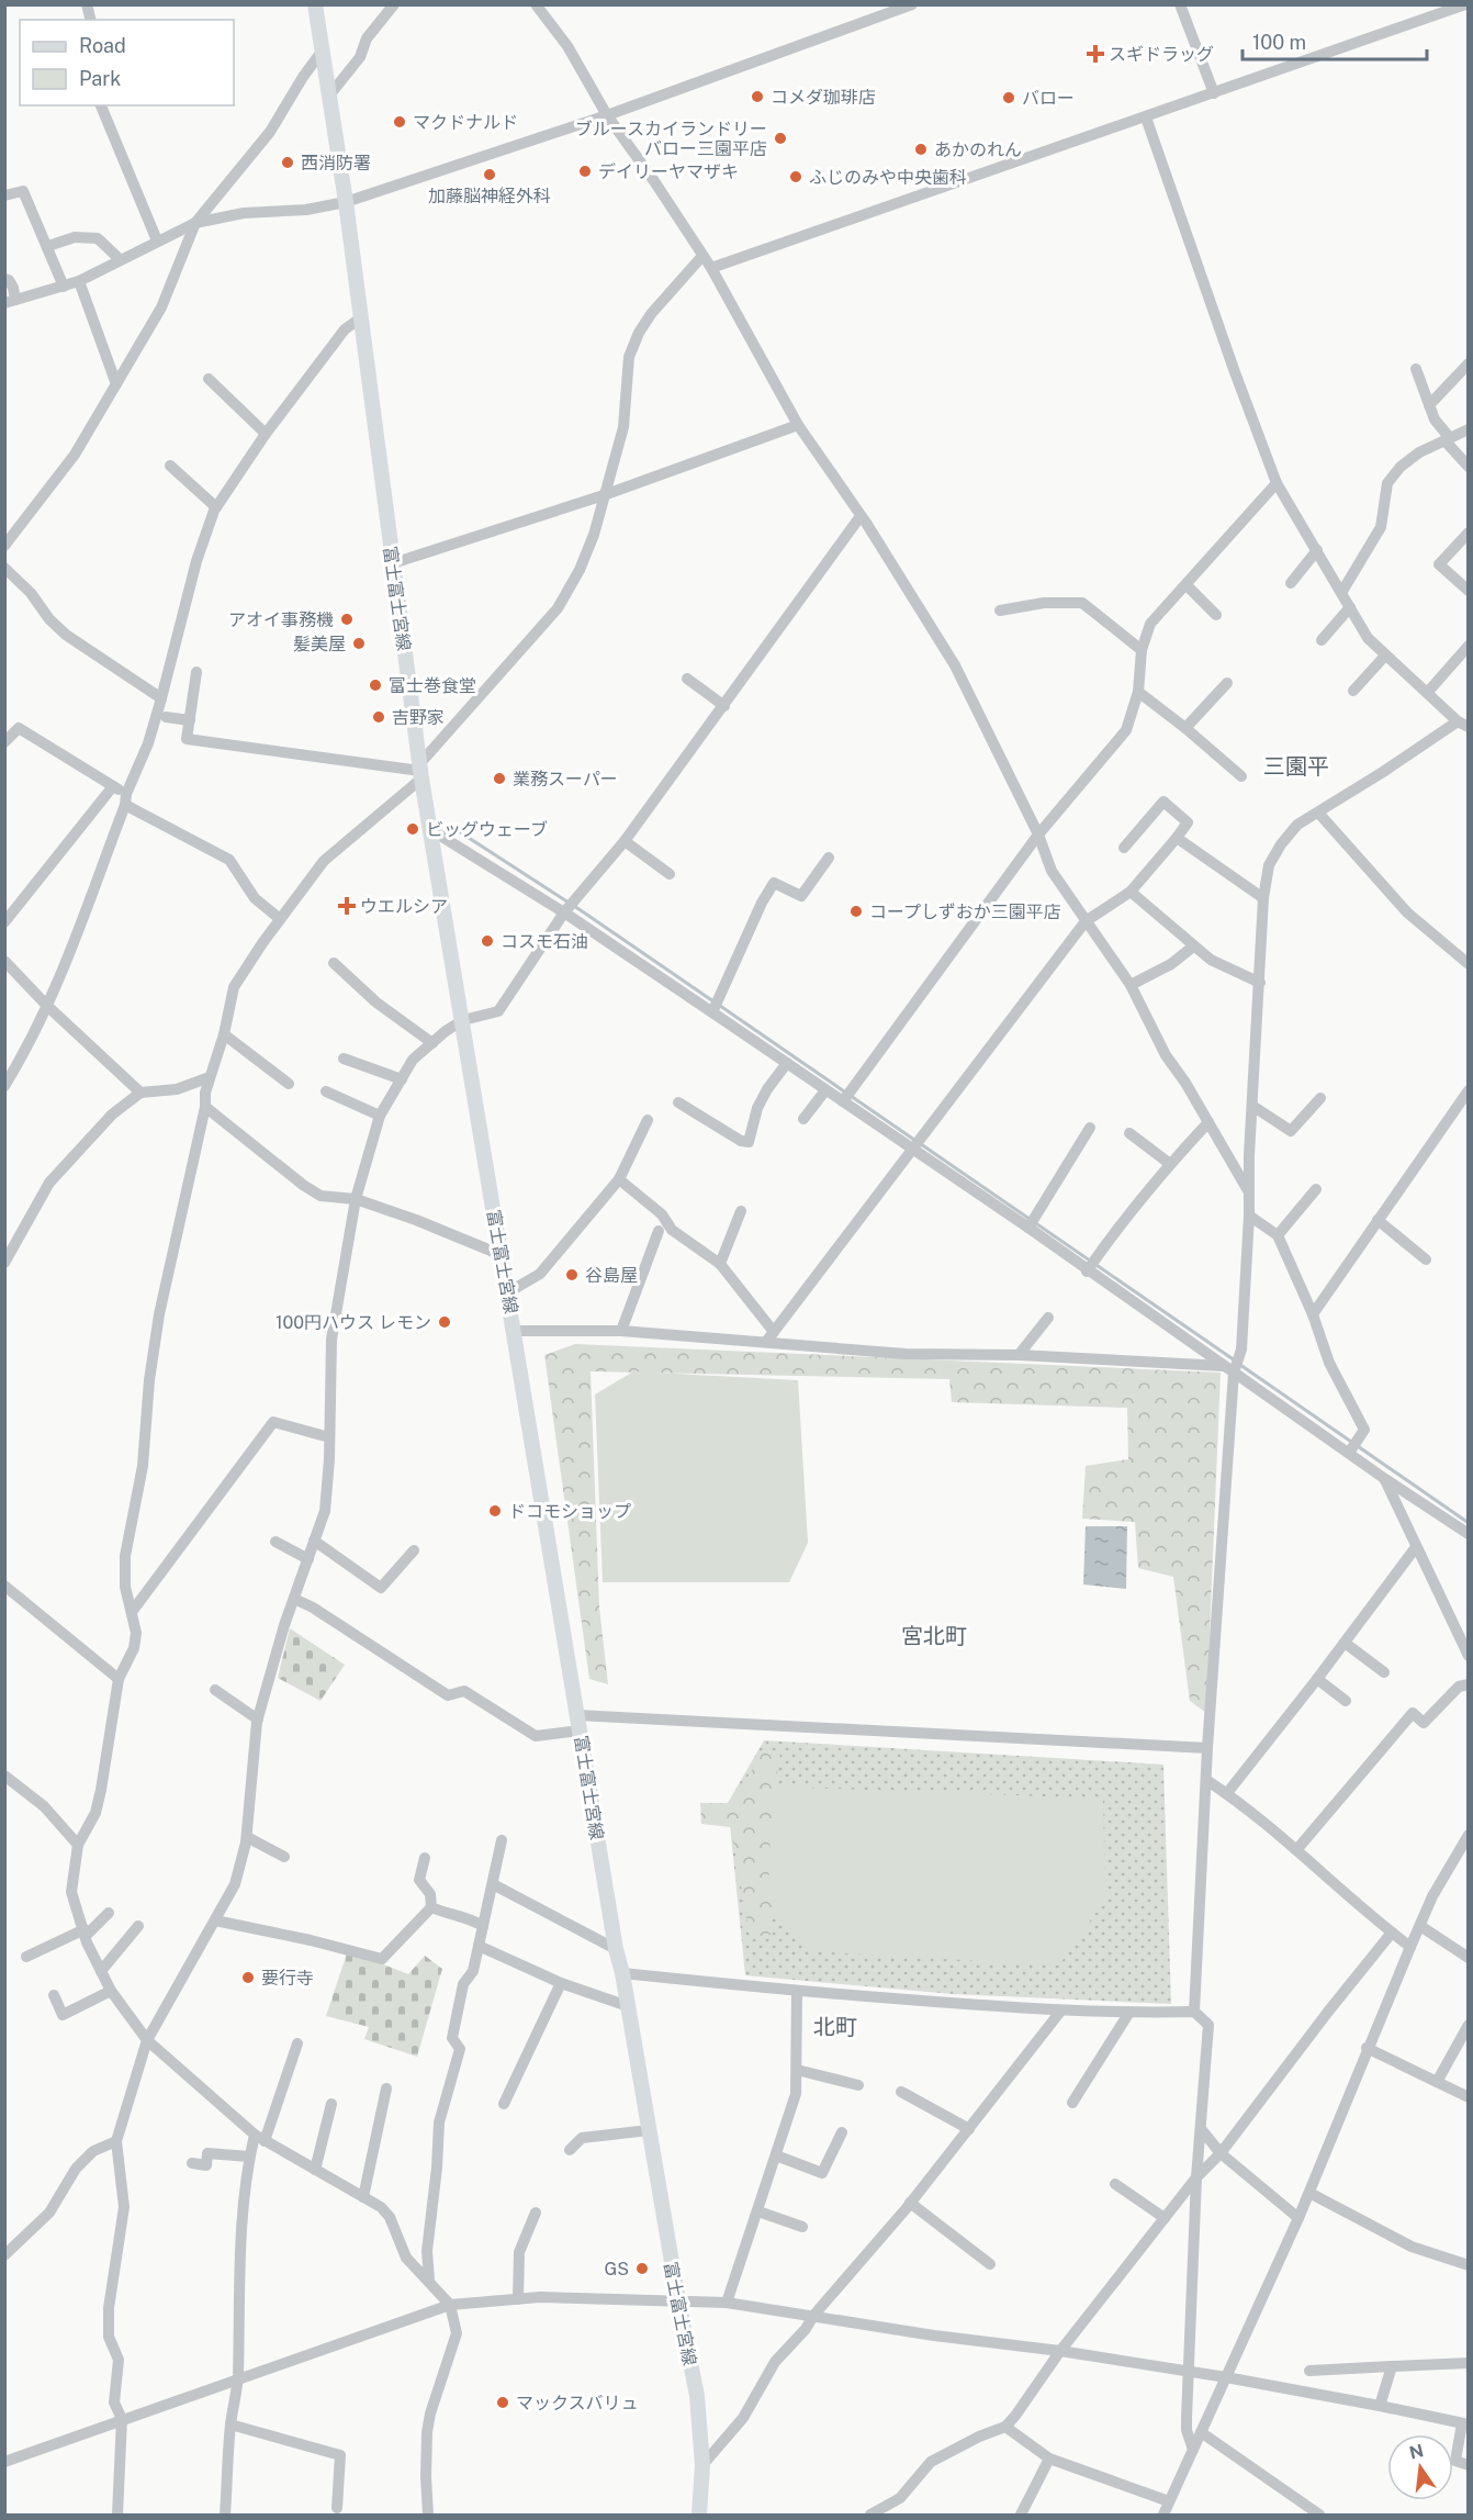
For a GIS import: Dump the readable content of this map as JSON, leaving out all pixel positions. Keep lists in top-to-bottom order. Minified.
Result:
{"streets":{"main road":["富士富士宮線"]},"districts":["三園平","宮北町","北町"],"places":{"health":["スギドラッグ","ウエルシア"],"other":["コメダ珈琲店","バロー","マクドナルド","ブルースカイランドリー バロー三園平店","あかのれん","西消防署","デイリーヤマザキ","加藤脳神経外科","ふじのみや中央歯科","アオイ事務機","髪美屋","富士巻食堂","吉野家","業務スーパー","ビッグウェーブ","コープしずおか三園平店","コスモ石油","谷島屋","100円ハウス レモン","ドコモショップ","要行寺","GS","マックスバリュ"]},"legend":["Road","Park"],"scale_bar":"100 m","north":"top"}
